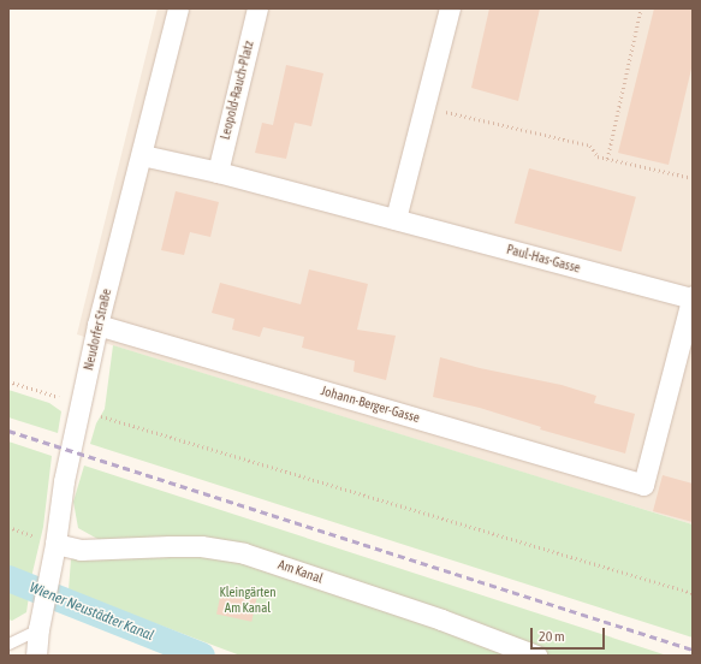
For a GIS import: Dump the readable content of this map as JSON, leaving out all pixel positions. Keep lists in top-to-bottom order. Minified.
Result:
{"streets":{"street":["Leopold-Rauch-Platz","Paul-Has-Gasse","Neudorfer Straße","Johann-Berger-Gasse","Am Kanal"]},"crossings":[["Leopold-Rauch-Platz","Paul-Has-Gasse"],["Paul-Has-Gasse","Neudorfer Straße"],["Paul-Has-Gasse","Johann-Berger-Gasse"],["Neudorfer Straße","Johann-Berger-Gasse"],["Neudorfer Straße","Am Kanal"]],"water":["Wiener Neustädter Kanal"],"parks":["Kleingärten Am Kanal"],"scale_bar":"20 m"}
